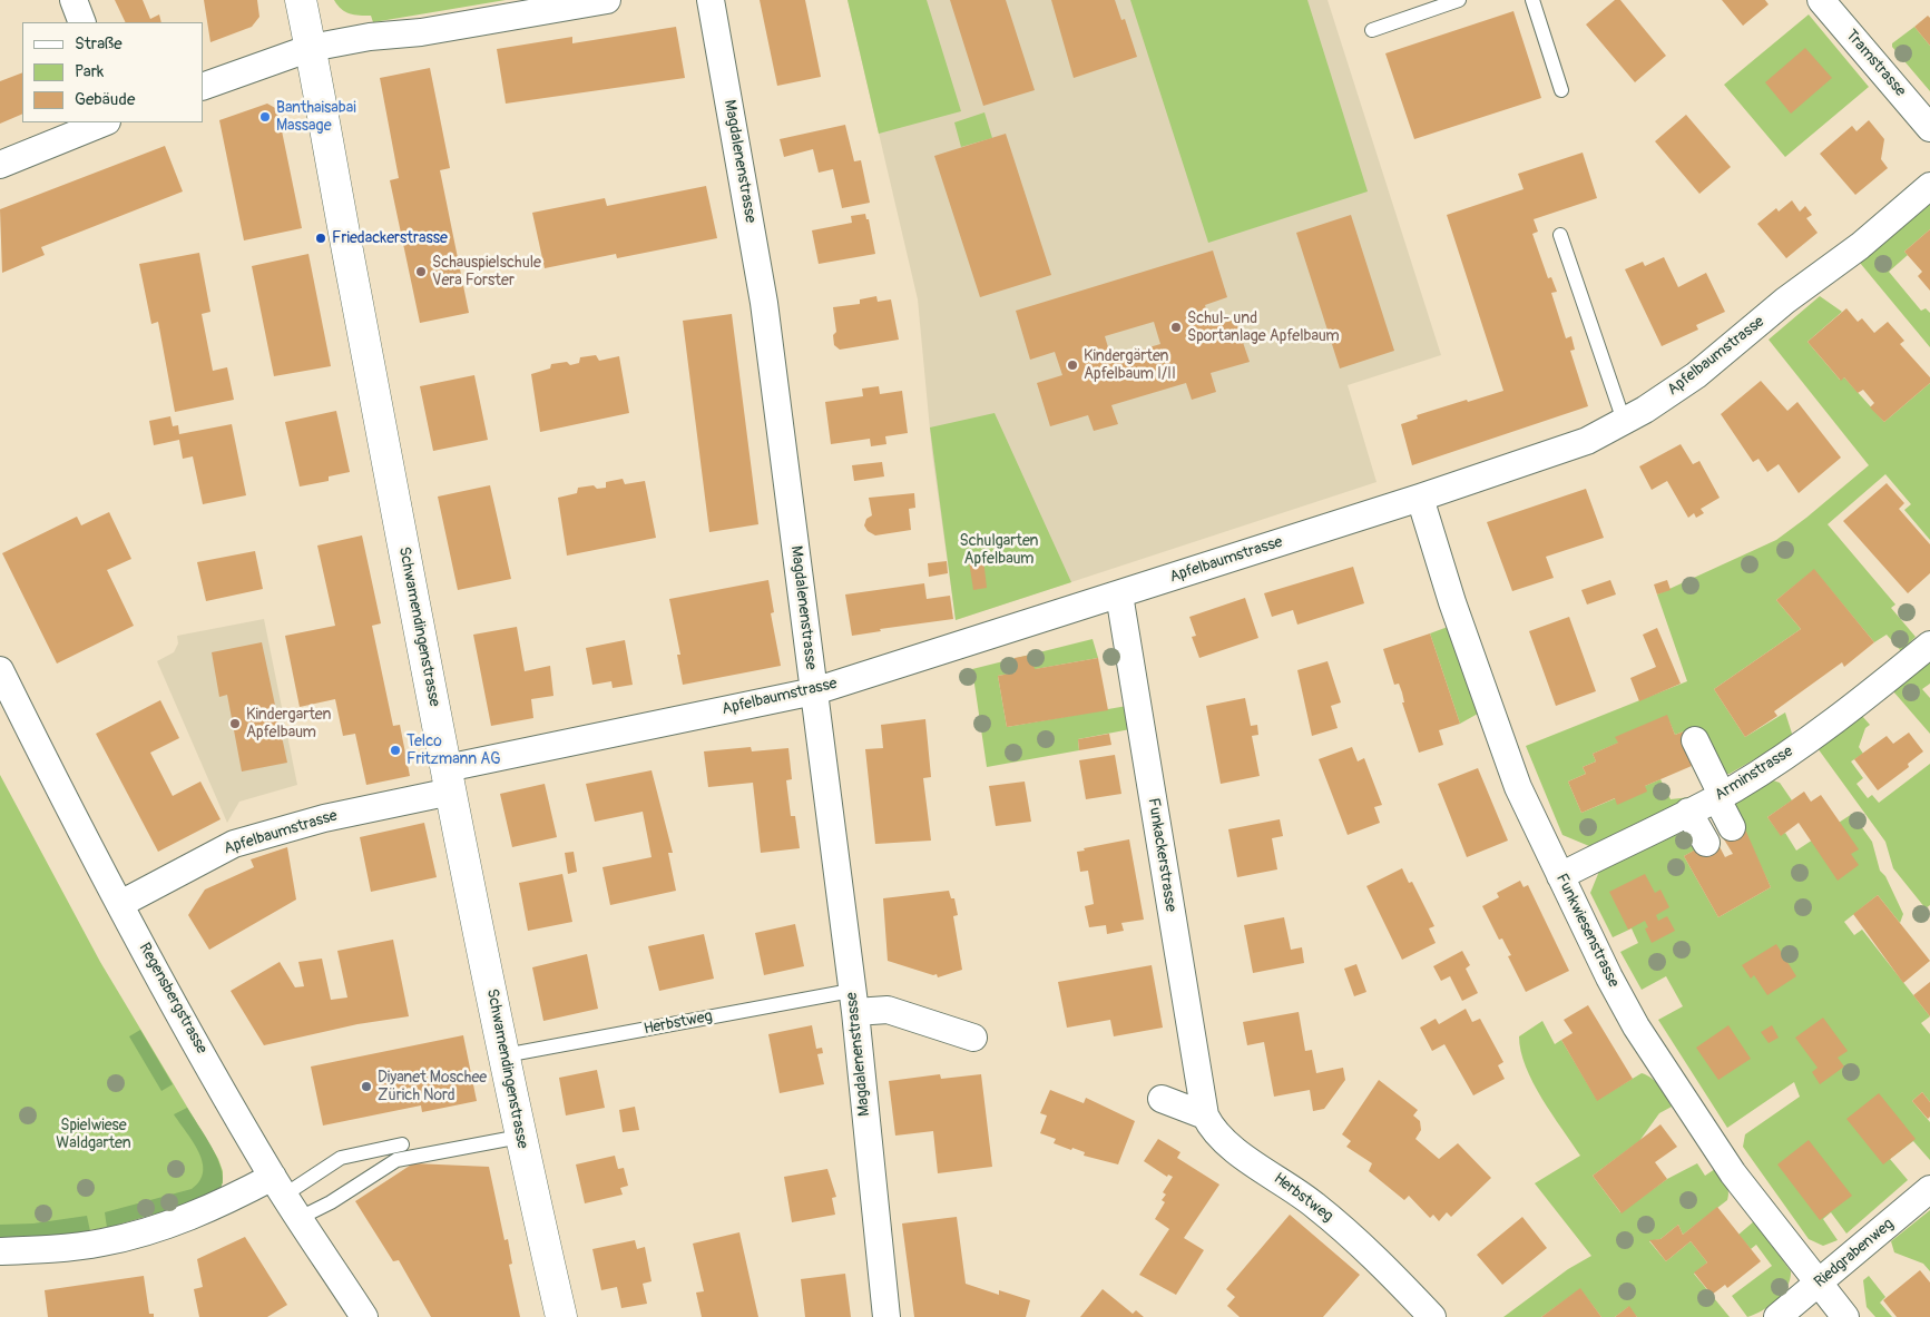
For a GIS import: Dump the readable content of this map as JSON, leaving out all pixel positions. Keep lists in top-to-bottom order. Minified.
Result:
{"streets":{"street":["Tramstrasse","Magdalenenstrasse","Apfelbaumstrasse","Schwamendingenstrasse","Arminstrasse","Funkackerstrasse","Funkwiesenstrasse","Regensbergstrasse","Herbstweg","Riedgrabenweg"]},"crossings":[["Magdalenenstrasse","Apfelbaumstrasse"],["Magdalenenstrasse","Herbstweg"],["Apfelbaumstrasse","Schwamendingenstrasse"],["Apfelbaumstrasse","Funkackerstrasse"],["Apfelbaumstrasse","Funkwiesenstrasse"],["Apfelbaumstrasse","Regensbergstrasse"],["Schwamendingenstrasse","Herbstweg"],["Arminstrasse","Funkwiesenstrasse"],["Funkackerstrasse","Herbstweg"],["Funkwiesenstrasse","Riedgrabenweg"]],"parks":["Schulgarten Apfelbaum","Spielwiese Waldgarten"],"places":["Banthaisabai Massage","Friedackerstrasse","Schauspielschule Vera Forster","Schul- und Sportanlage Apfelbaum","Kindergärten Apfelbaum I/II","Kindergarten Apfelbaum","Telco Fritzmann AG","Diyanet Moschee Zürich Nord"],"legend":["Straße","Park","Gebäude"]}
